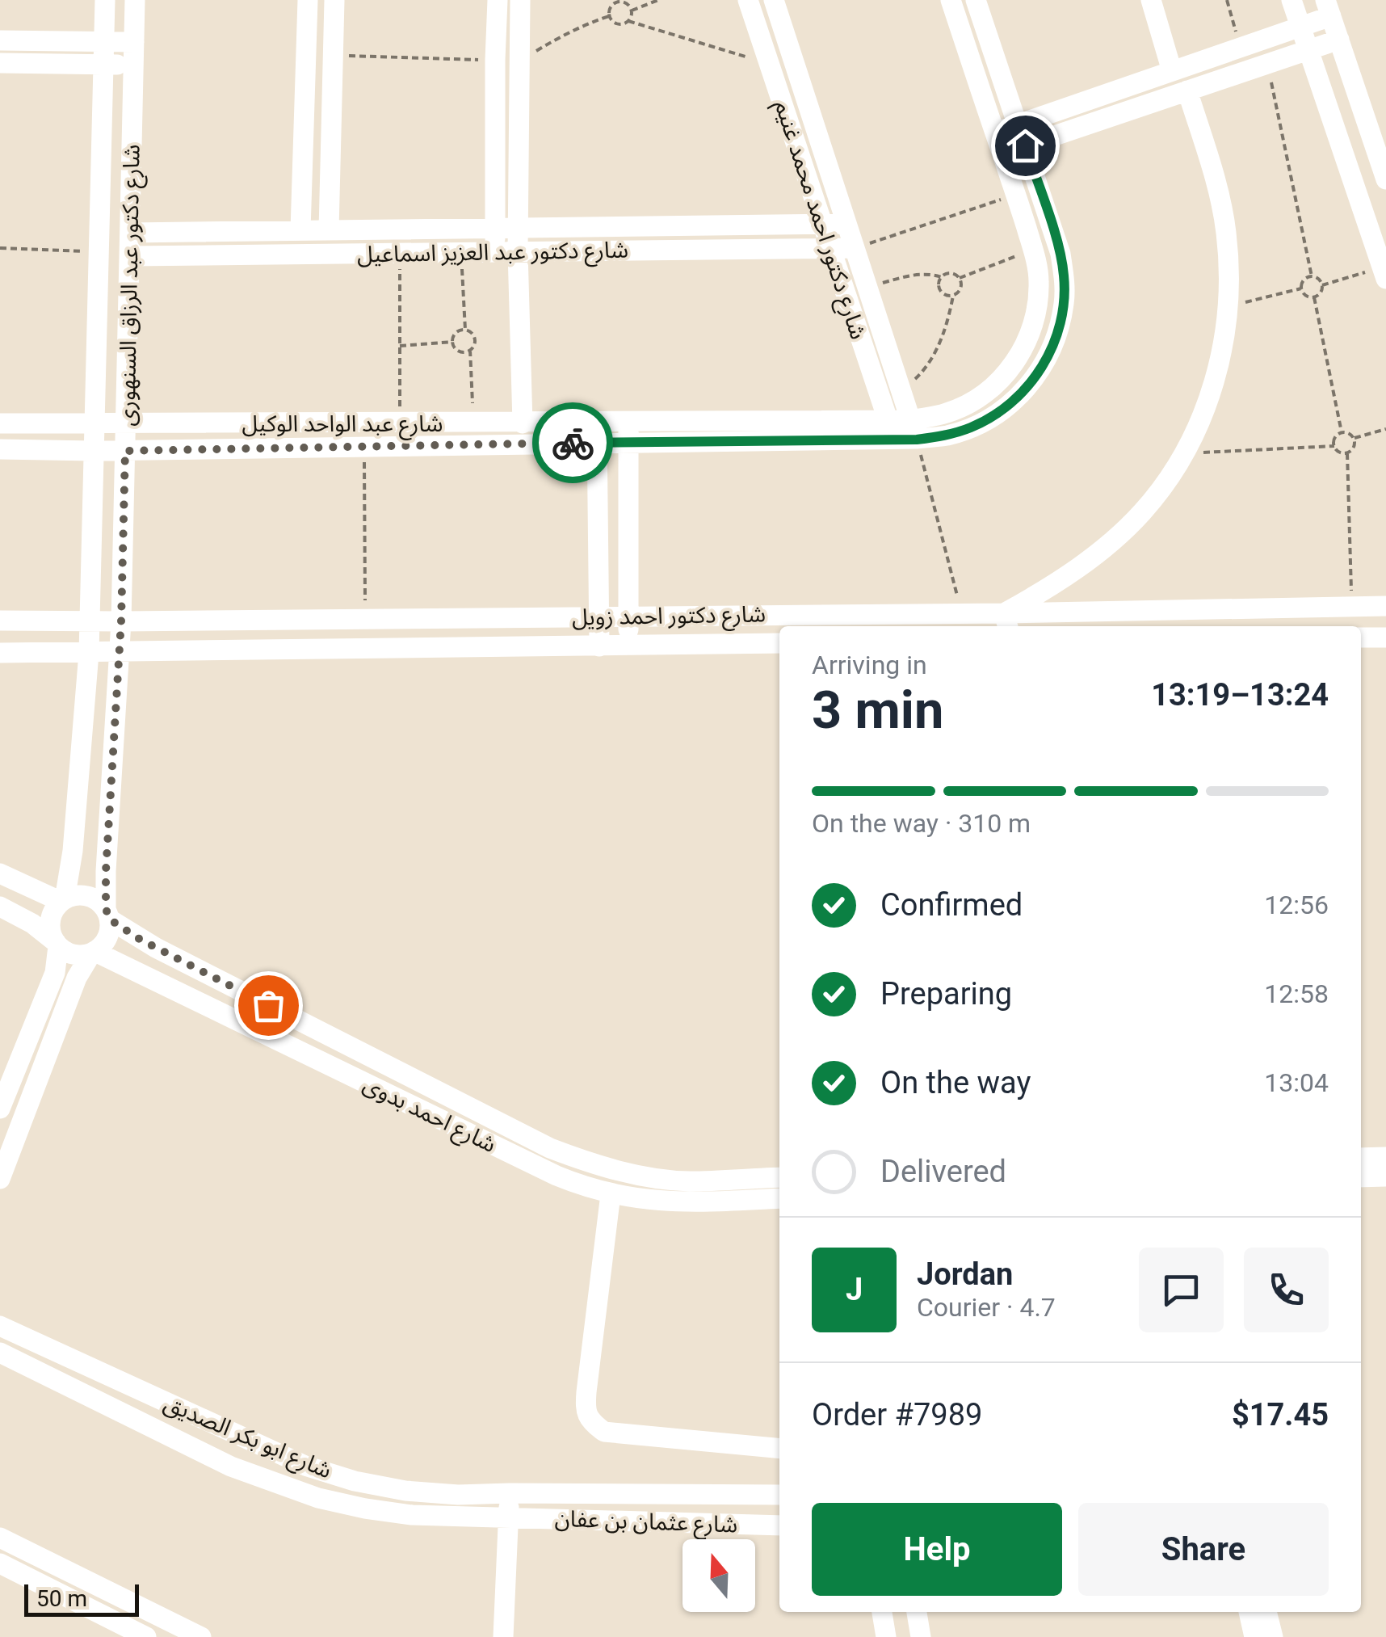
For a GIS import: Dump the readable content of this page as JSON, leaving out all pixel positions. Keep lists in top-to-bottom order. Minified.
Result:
{"streets":{"street":["شارع دكتور احمد محمد غنيم","شارع دكتور عبد العزيز اسماعيل","شارع دكتور عبد الرزاق السنهورى","شارع عبد الواحد الوكيل","شارع دكتور احمد زويل","شارع احمد بدوى","شارع ابو بكر الصديق","شارع عثمان بن عفان"]},"crossings":[["شارع دكتور احمد محمد غنيم","شارع دكتور عبد العزيز اسماعيل"],["شارع دكتور احمد محمد غنيم","شارع عبد الواحد الوكيل"],["شارع دكتور عبد العزيز اسماعيل","شارع دكتور عبد الرزاق السنهورى"],["شارع دكتور عبد الرزاق السنهورى","شارع عبد الواحد الوكيل"],["شارع دكتور عبد الرزاق السنهورى","شارع دكتور احمد زويل"],["شارع دكتور عبد الرزاق السنهورى","شارع احمد بدوى"],["شارع ابو بكر الصديق","شارع عثمان بن عفان"]],"scale_bar":"50 m","north":"top","page":{"heading":["3 min","Arriving in","13:19–13:24"],"panel":["Jordan","Courier · 4.7","Order #7989","$17.45"],"bar":"On the way · 310 m","list":[["Confirmed","12:56"],["Preparing","12:58"],["On the way","13:04"],"Delivered"],"round":"J","buttons":["Help","Share"],"scale":"50 m"}}
